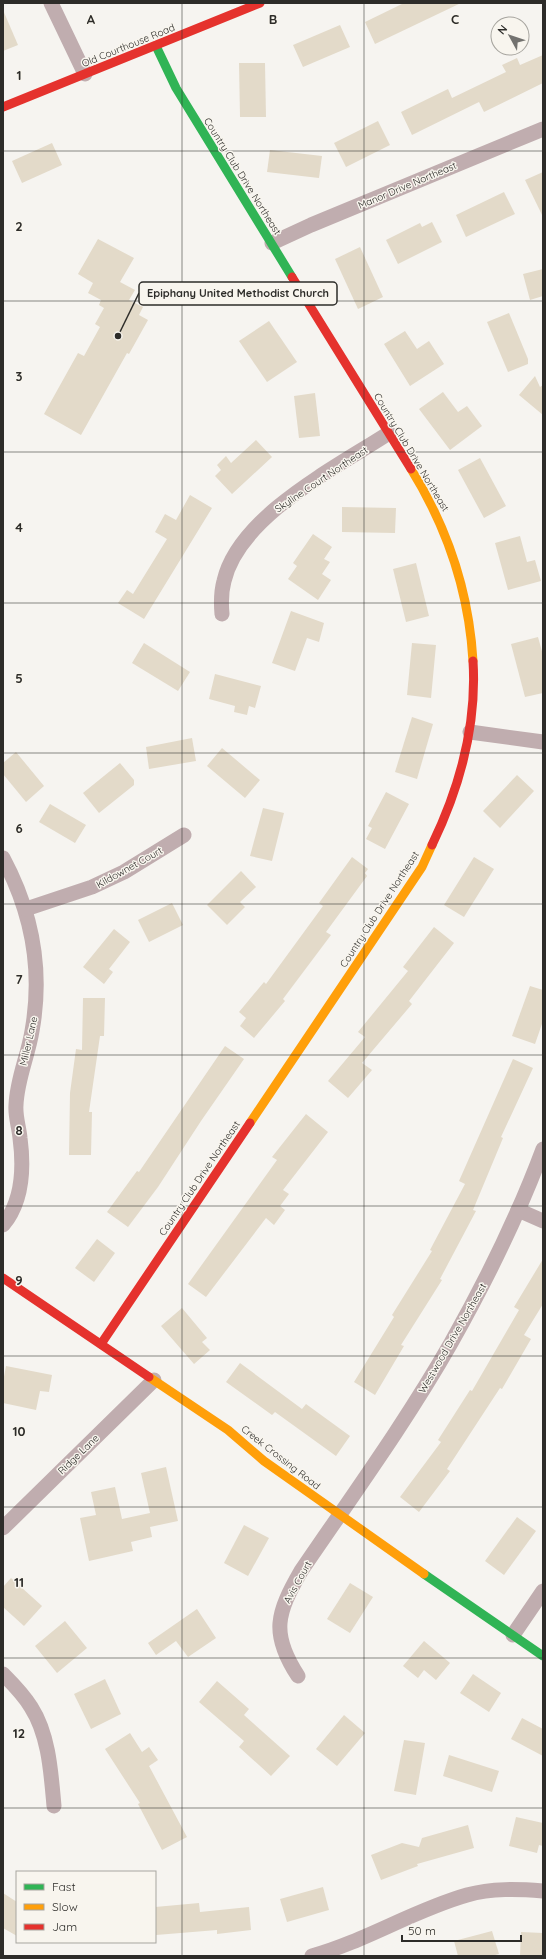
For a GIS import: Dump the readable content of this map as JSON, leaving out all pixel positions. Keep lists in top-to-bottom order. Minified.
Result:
{"streets":{"street":["Old Courthouse Road","Country Club Drive Northeast","Manor Drive Northeast","Skyline Court Northeast","Kildownet Court","Miller Lane","Westwood Drive Northeast","Ridge Lane","Creek Crossing Road","Avis Court"]},"crossings":[["Old Courthouse Road","Country Club Drive Northeast"],["Country Club Drive Northeast","Manor Drive Northeast"],["Country Club Drive Northeast","Skyline Court Northeast"],["Country Club Drive Northeast","Creek Crossing Road"],["Kildownet Court","Miller Lane"],["Westwood Drive Northeast","Creek Crossing Road"],["Westwood Drive Northeast","Avis Court"],["Ridge Lane","Creek Crossing Road"],["Creek Crossing Road","Avis Court"]],"places":["Epiphany United Methodist Church"],"legend":["Fast","Slow","Jam"],"scale_bar":"50 m","north":"top left","grid":{"columns":["A","B","C"],"rows":["1","2","3","4","5","6","7","8","9","10","11","12"]}}
